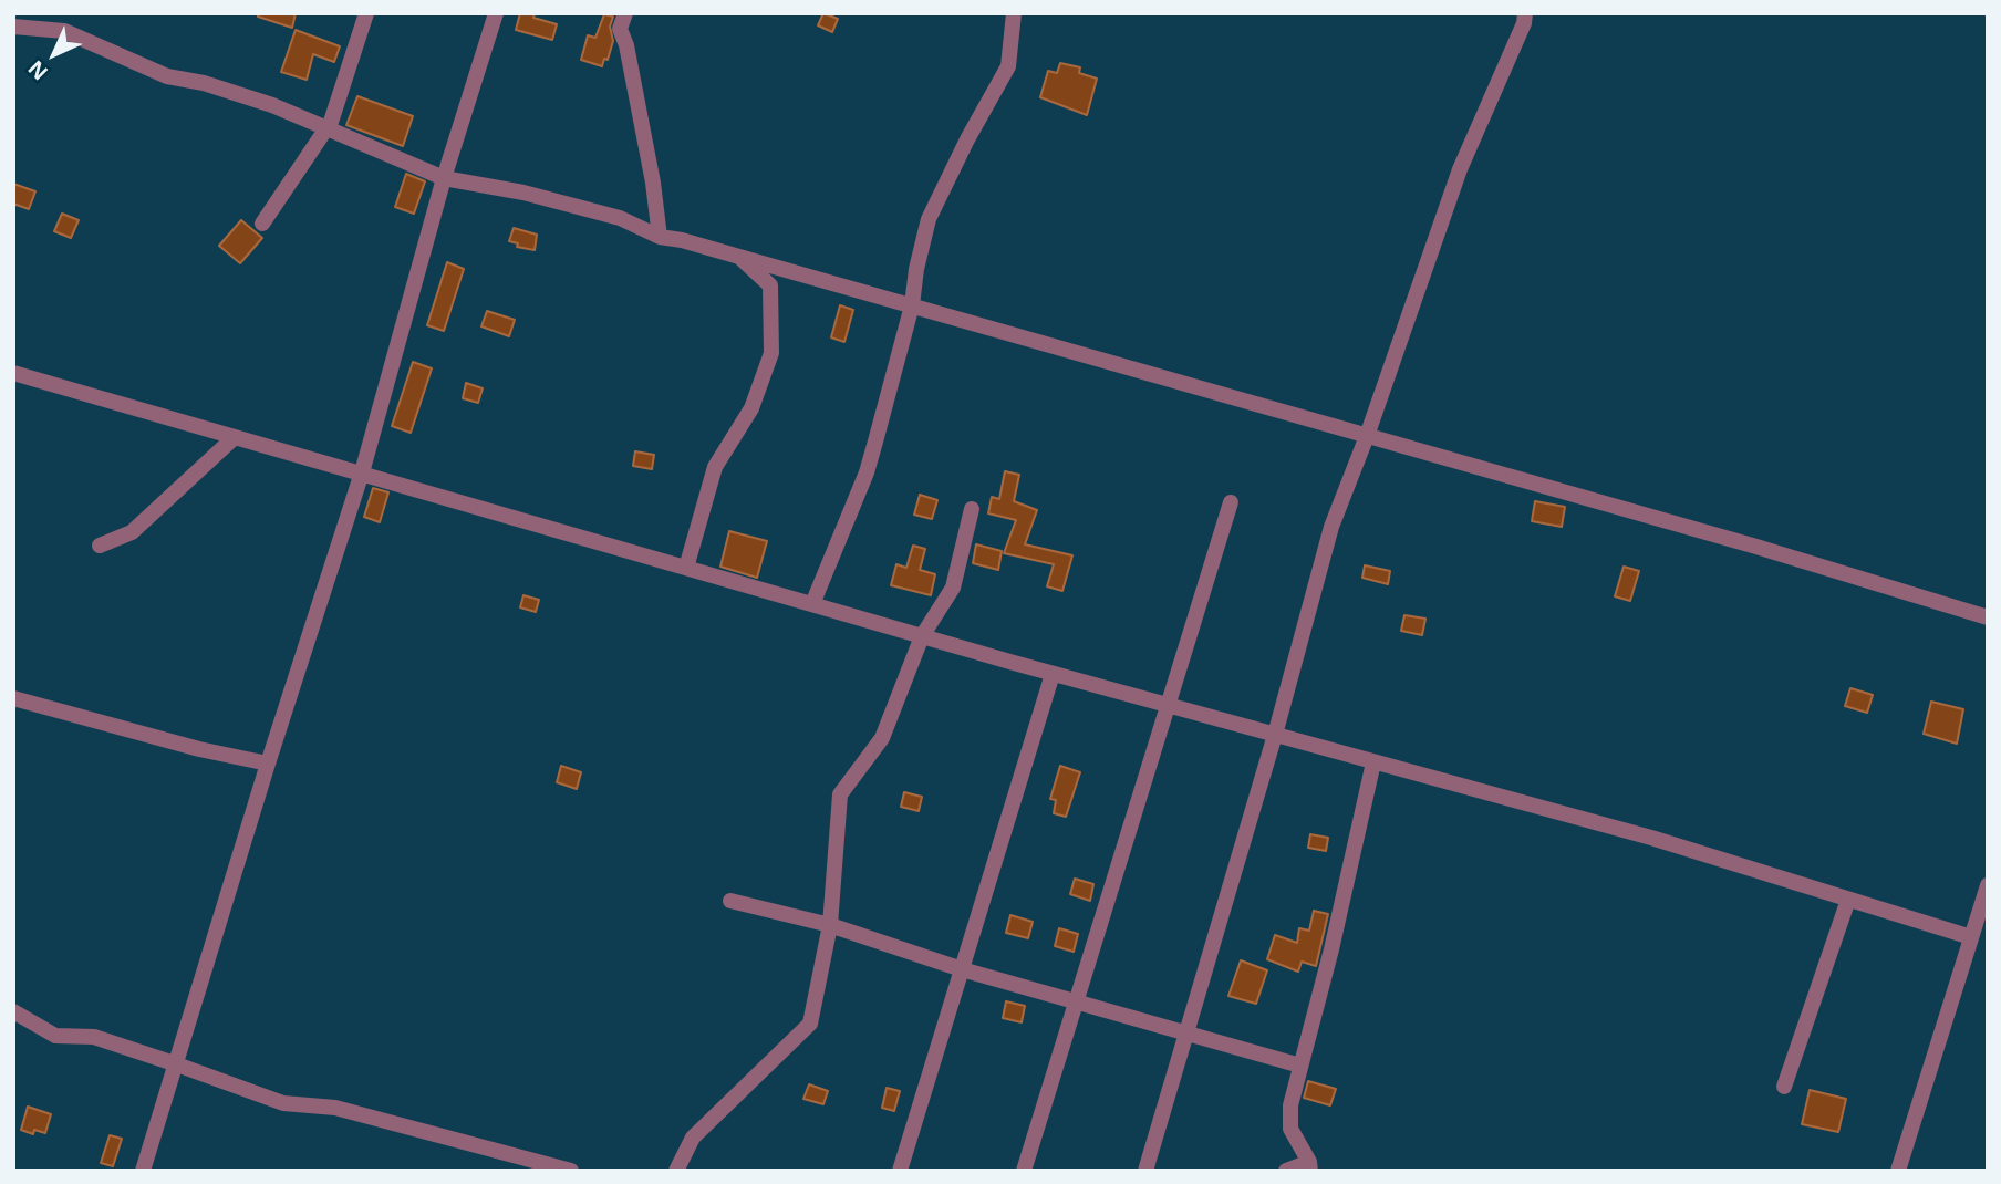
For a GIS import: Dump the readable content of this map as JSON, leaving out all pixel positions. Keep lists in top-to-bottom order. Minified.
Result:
{"north":"bottom left"}
